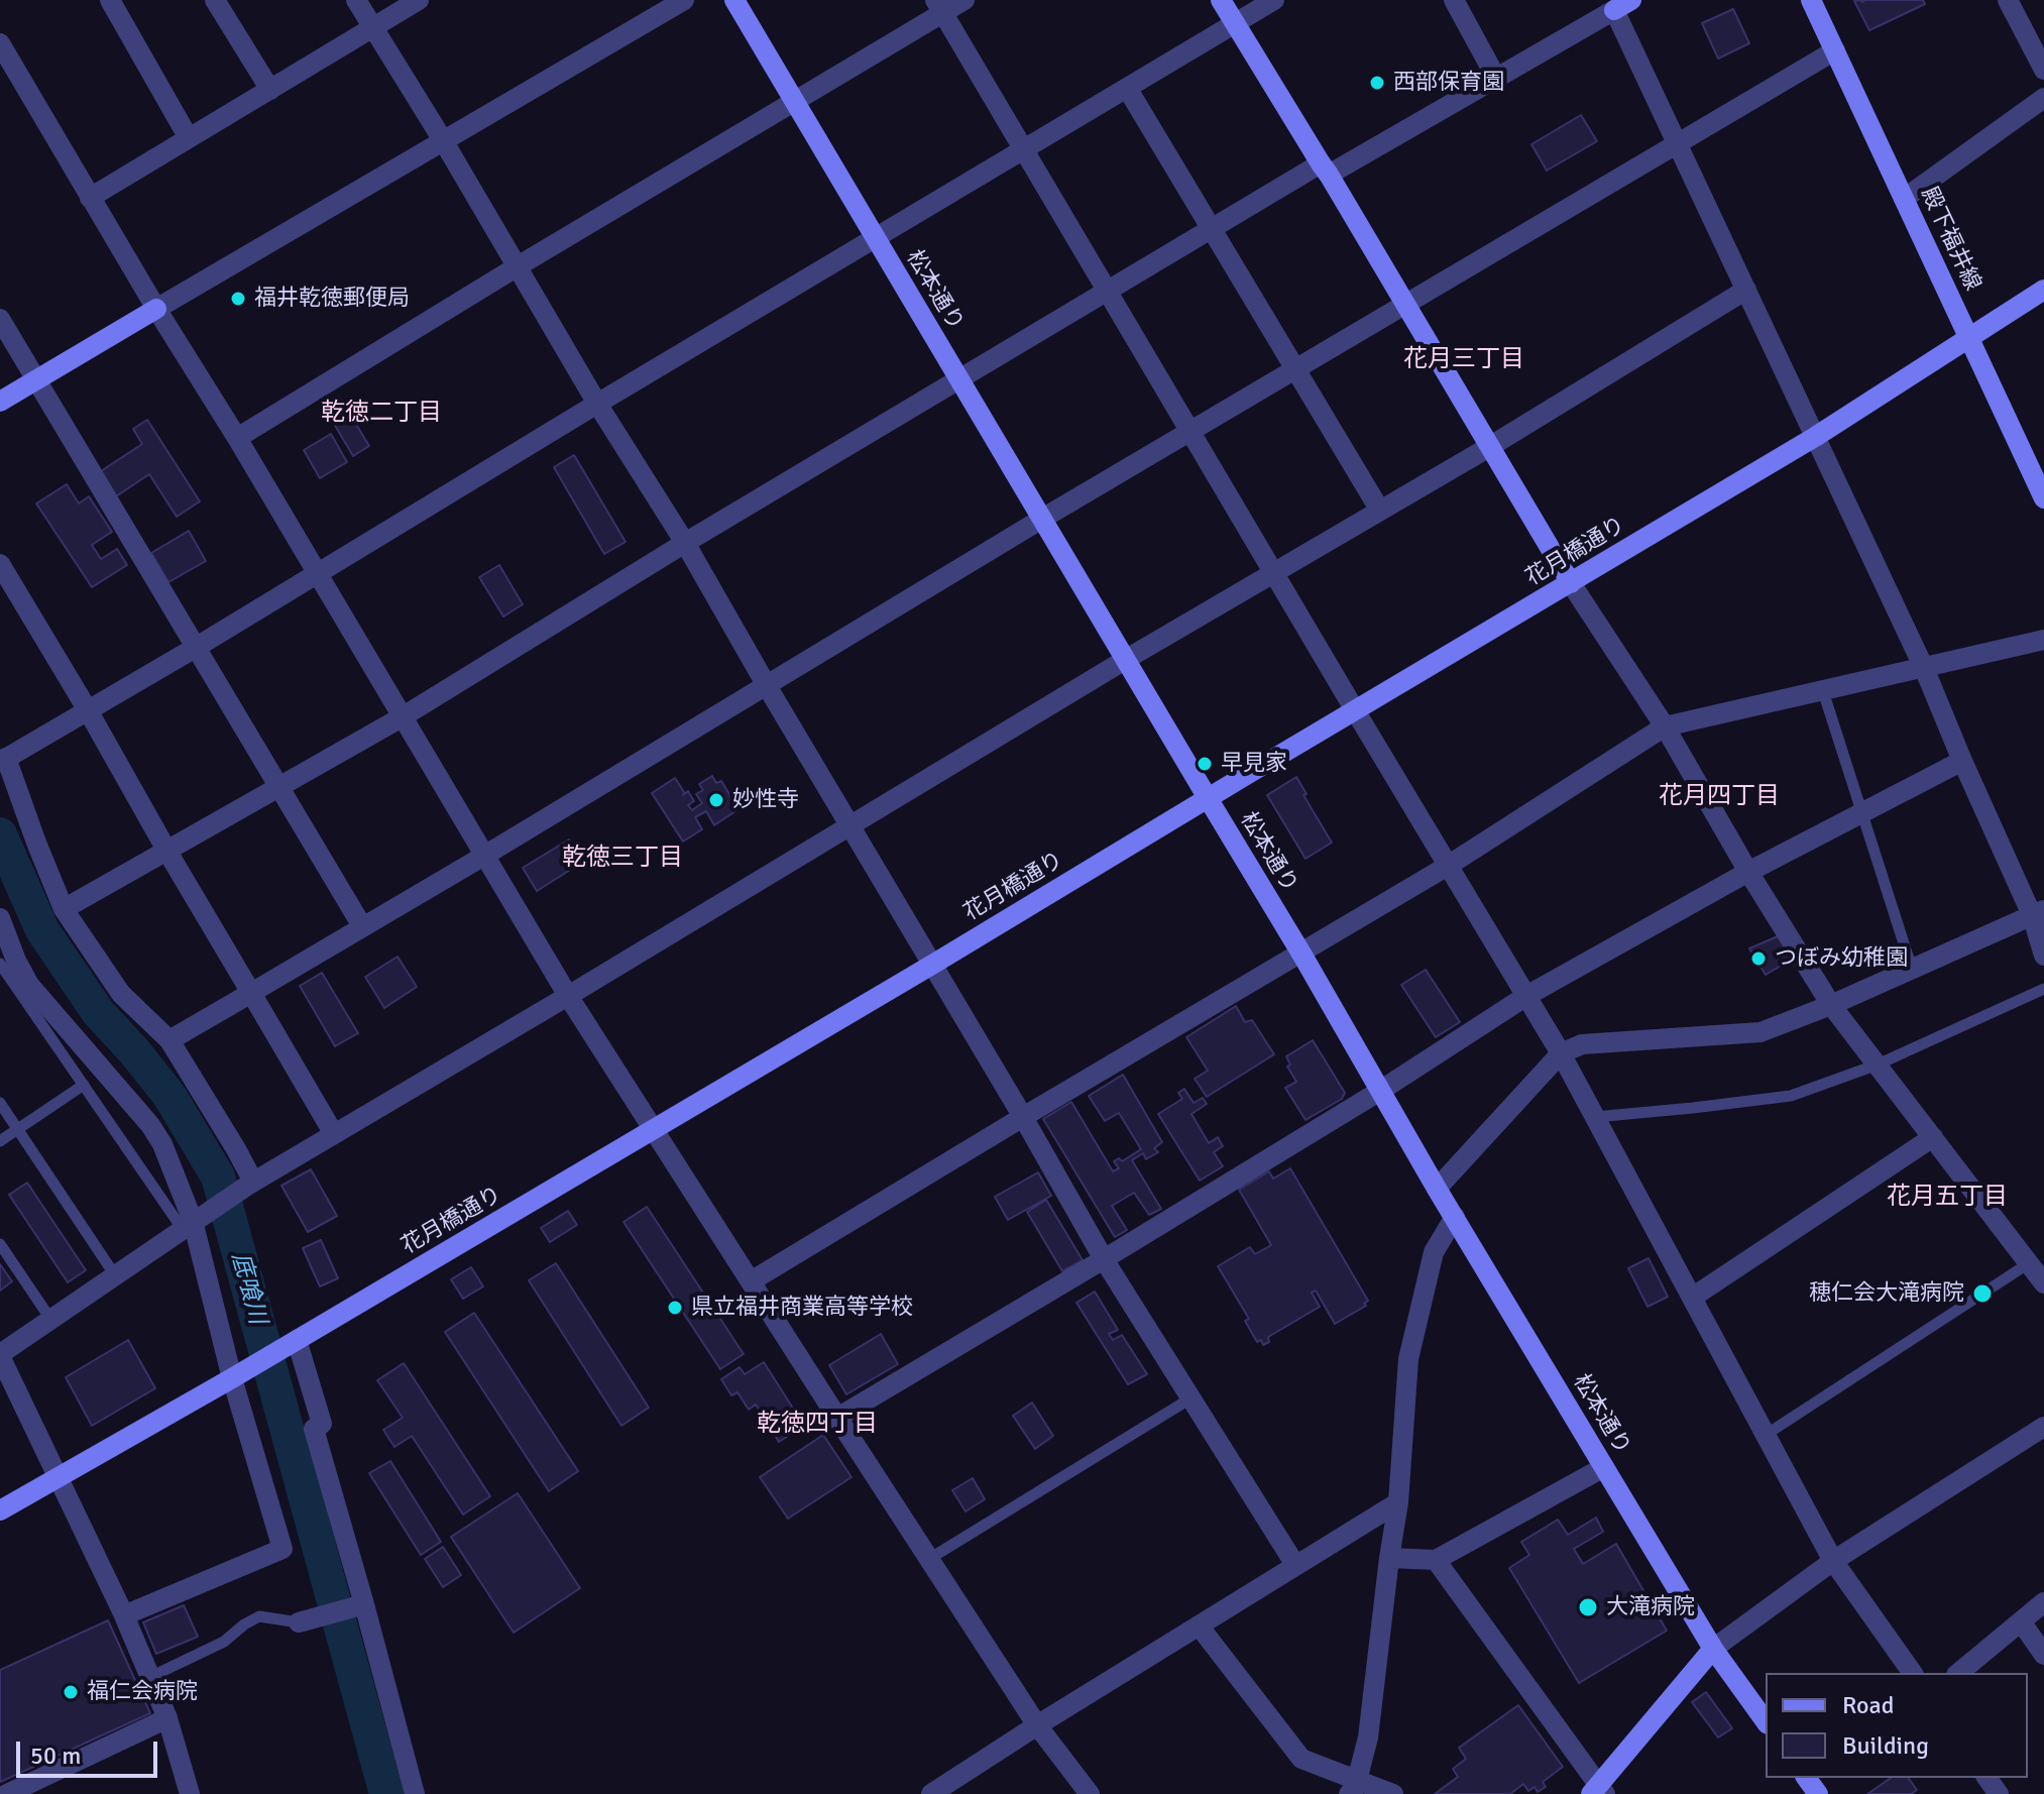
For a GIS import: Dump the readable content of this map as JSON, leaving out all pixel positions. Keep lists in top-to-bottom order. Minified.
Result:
{"streets":{"street":["殿下福井線","松本通り","花月橋通り"]},"crossings":[["殿下福井線","花月橋通り"],["松本通り","花月橋通り"]],"districts":["花月三丁目","乾徳二丁目","花月四丁目","乾徳三丁目","花月五丁目","乾徳四丁目"],"water":["底喰川"],"places":["西部保育園","福井乾徳郵便局","早見家","妙性寺","つぼみ幼稚園","穂仁会大滝病院","県立福井商業高等学校","大滝病院","福仁会病院"],"legend":["Road","Building"],"scale_bar":"50 m"}
